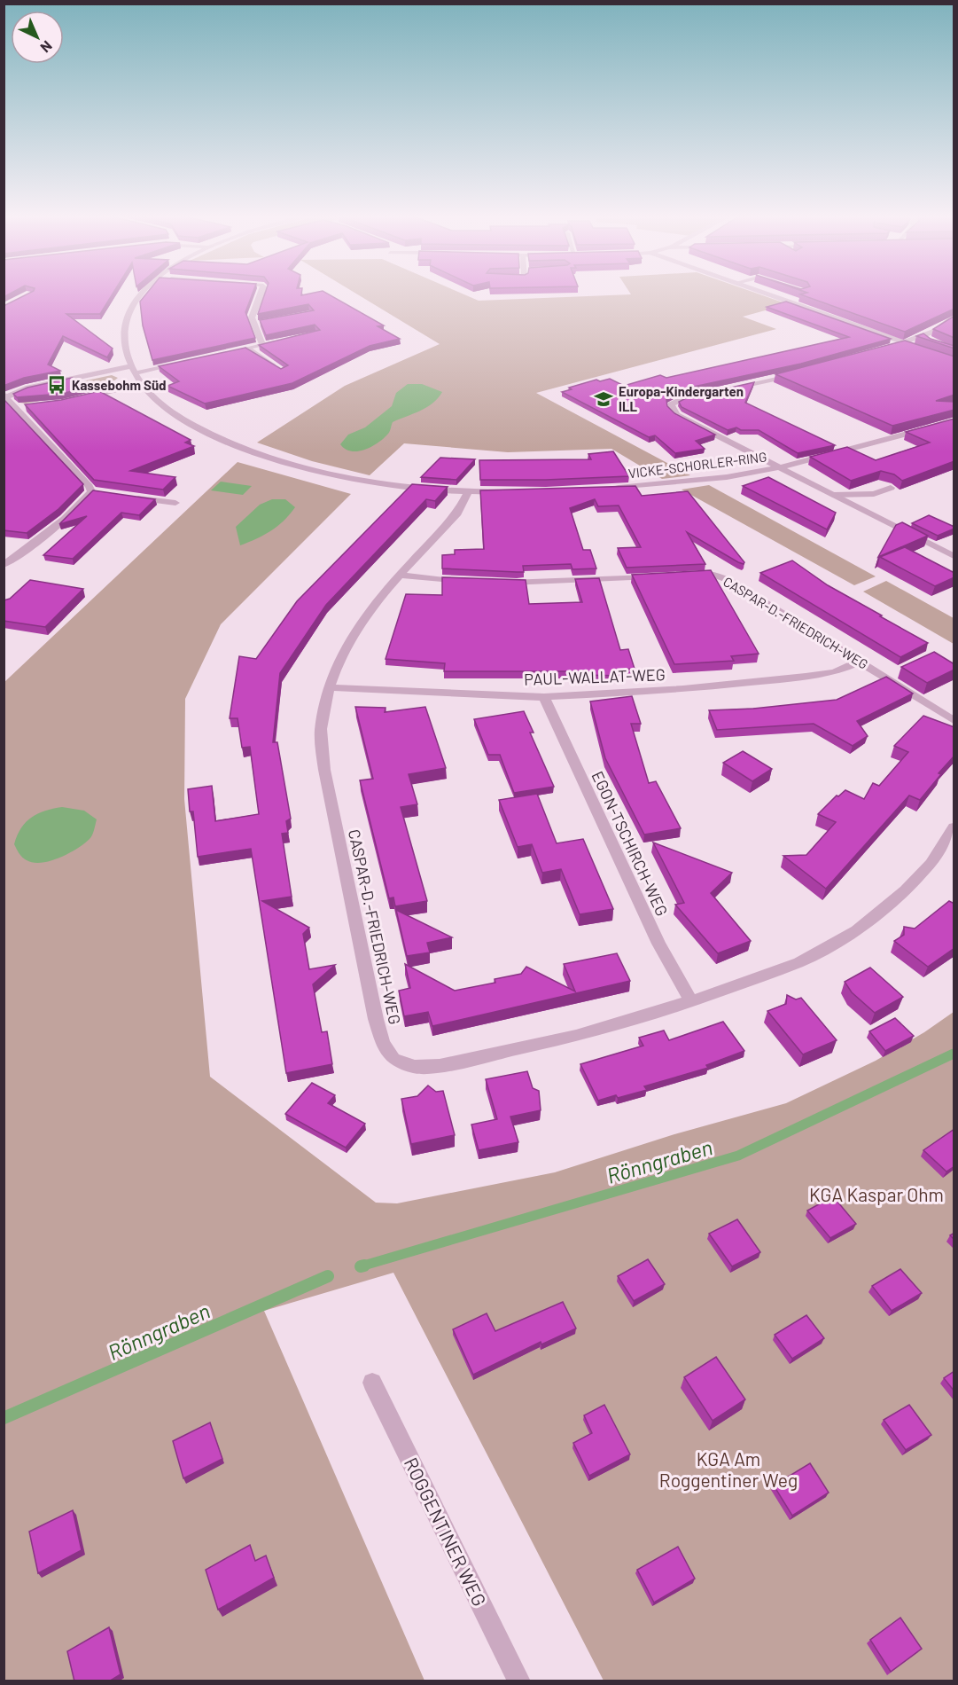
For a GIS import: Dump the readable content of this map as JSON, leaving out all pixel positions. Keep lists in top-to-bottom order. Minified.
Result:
{"streets":{"street":["VICKE-SCHORLER-RING","CASPAR-D.-FRIEDRICH-WEG","PAUL-WALLAT-WEG","EGON-TSCHIRCH-WEG","ROGGENTINER WEG"]},"crossings":[["CASPAR-D.-FRIEDRICH-WEG","PAUL-WALLAT-WEG"],["CASPAR-D.-FRIEDRICH-WEG","EGON-TSCHIRCH-WEG"],["PAUL-WALLAT-WEG","EGON-TSCHIRCH-WEG"]],"water":["Rönngraben"],"parks":["KGA Kaspar Ohm","KGA Am Roggentiner Weg"],"places":{"bus stop":["Kassebohm Süd"],"school or university":["Europa-Kindergarten ILL"]},"north":"bottom right"}
